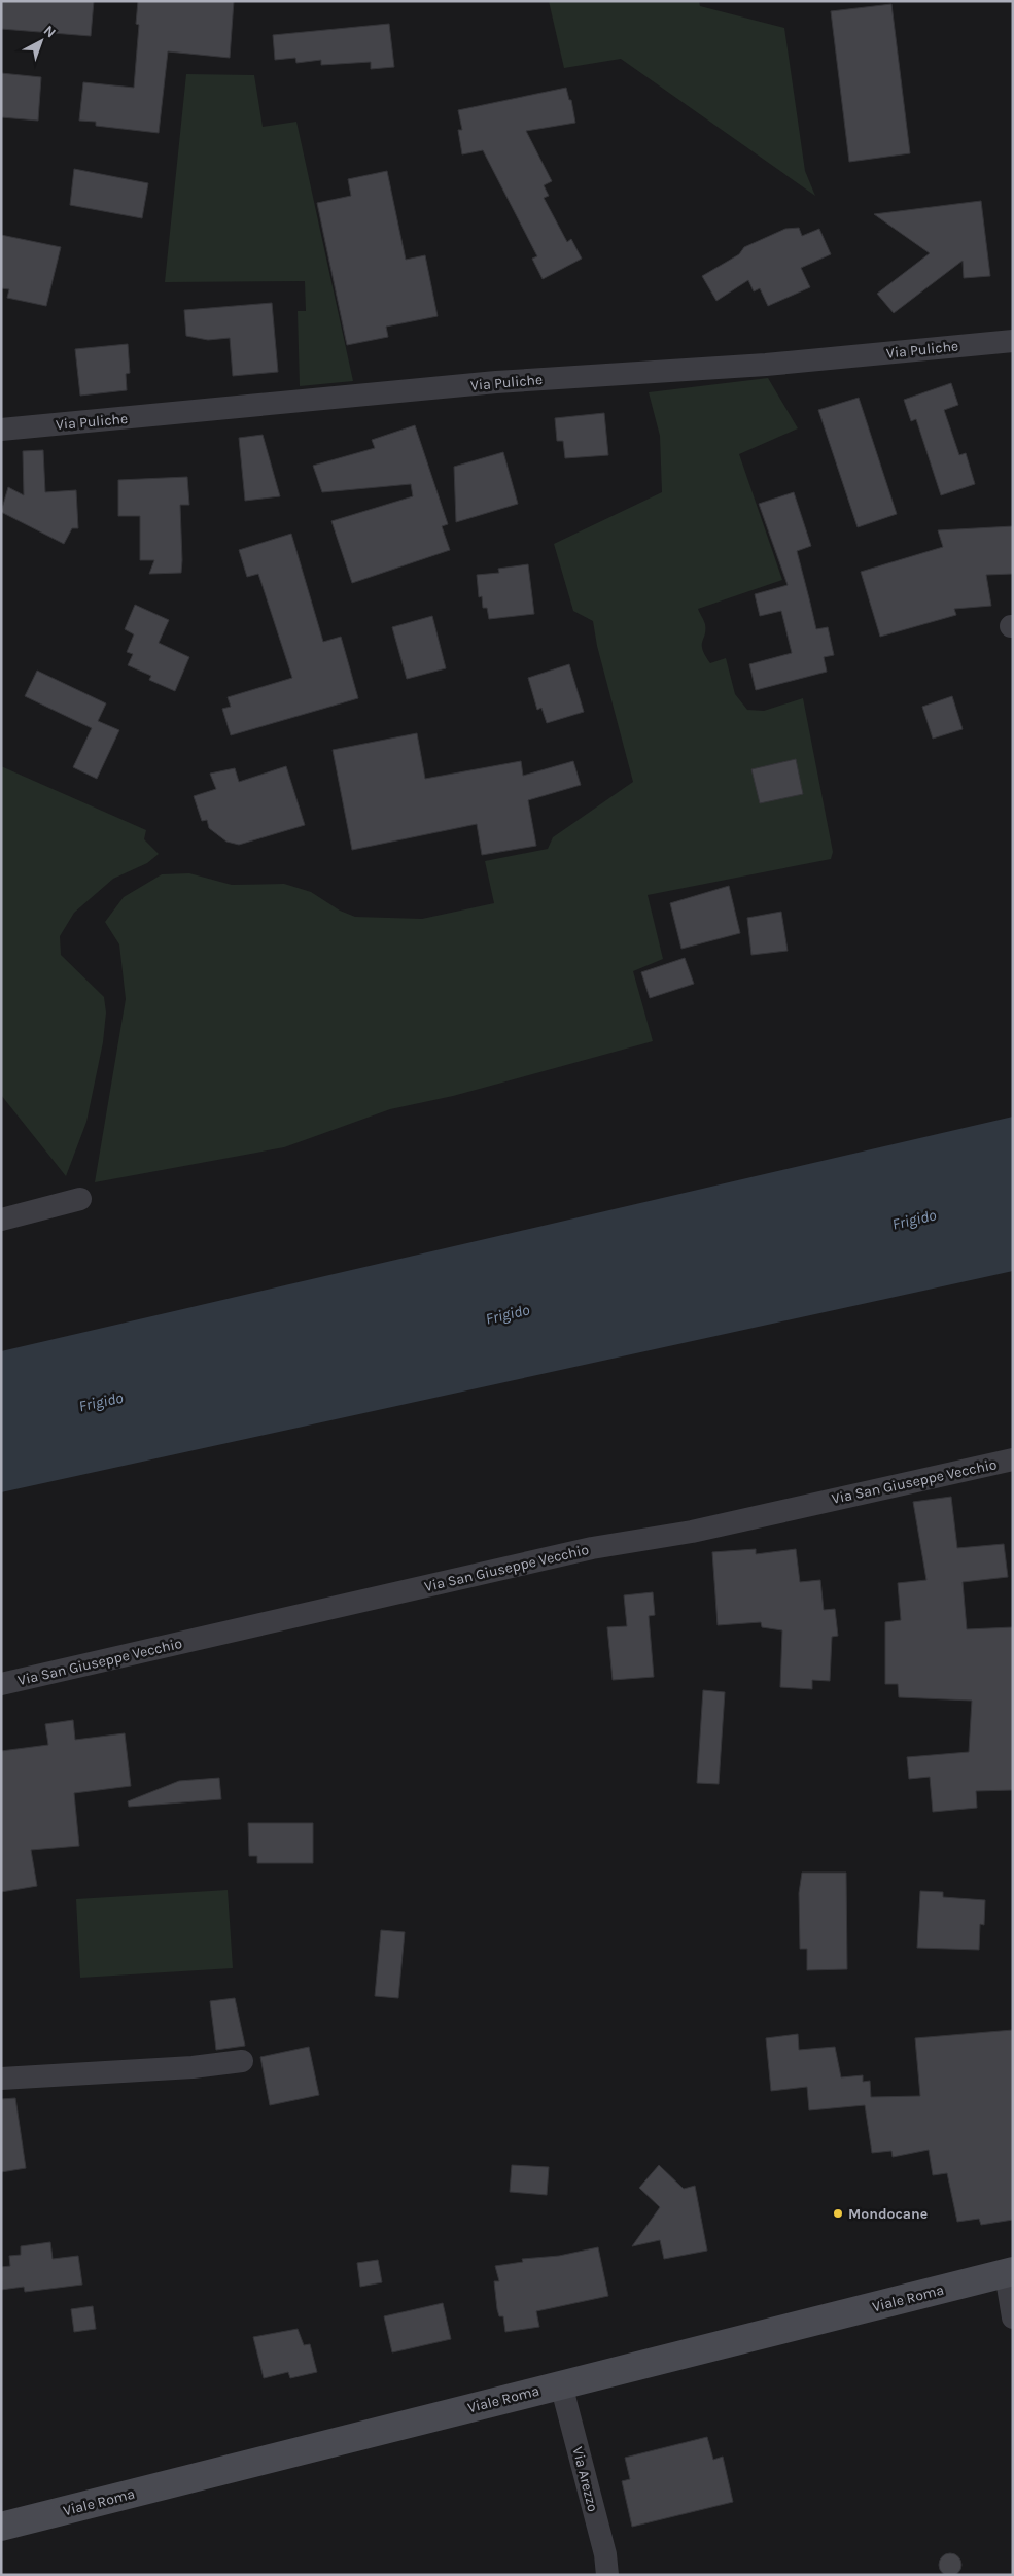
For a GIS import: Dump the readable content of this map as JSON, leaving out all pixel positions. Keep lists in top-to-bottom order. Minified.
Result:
{"streets":{"main road":["Viale Roma"],"street":["Via Puliche","Via San Giuseppe Vecchio","Via Arezzo"]},"crossings":[["Viale Roma","Via Arezzo"]],"water":["Frigido"],"places":["Mondocane"],"north":"top right"}
